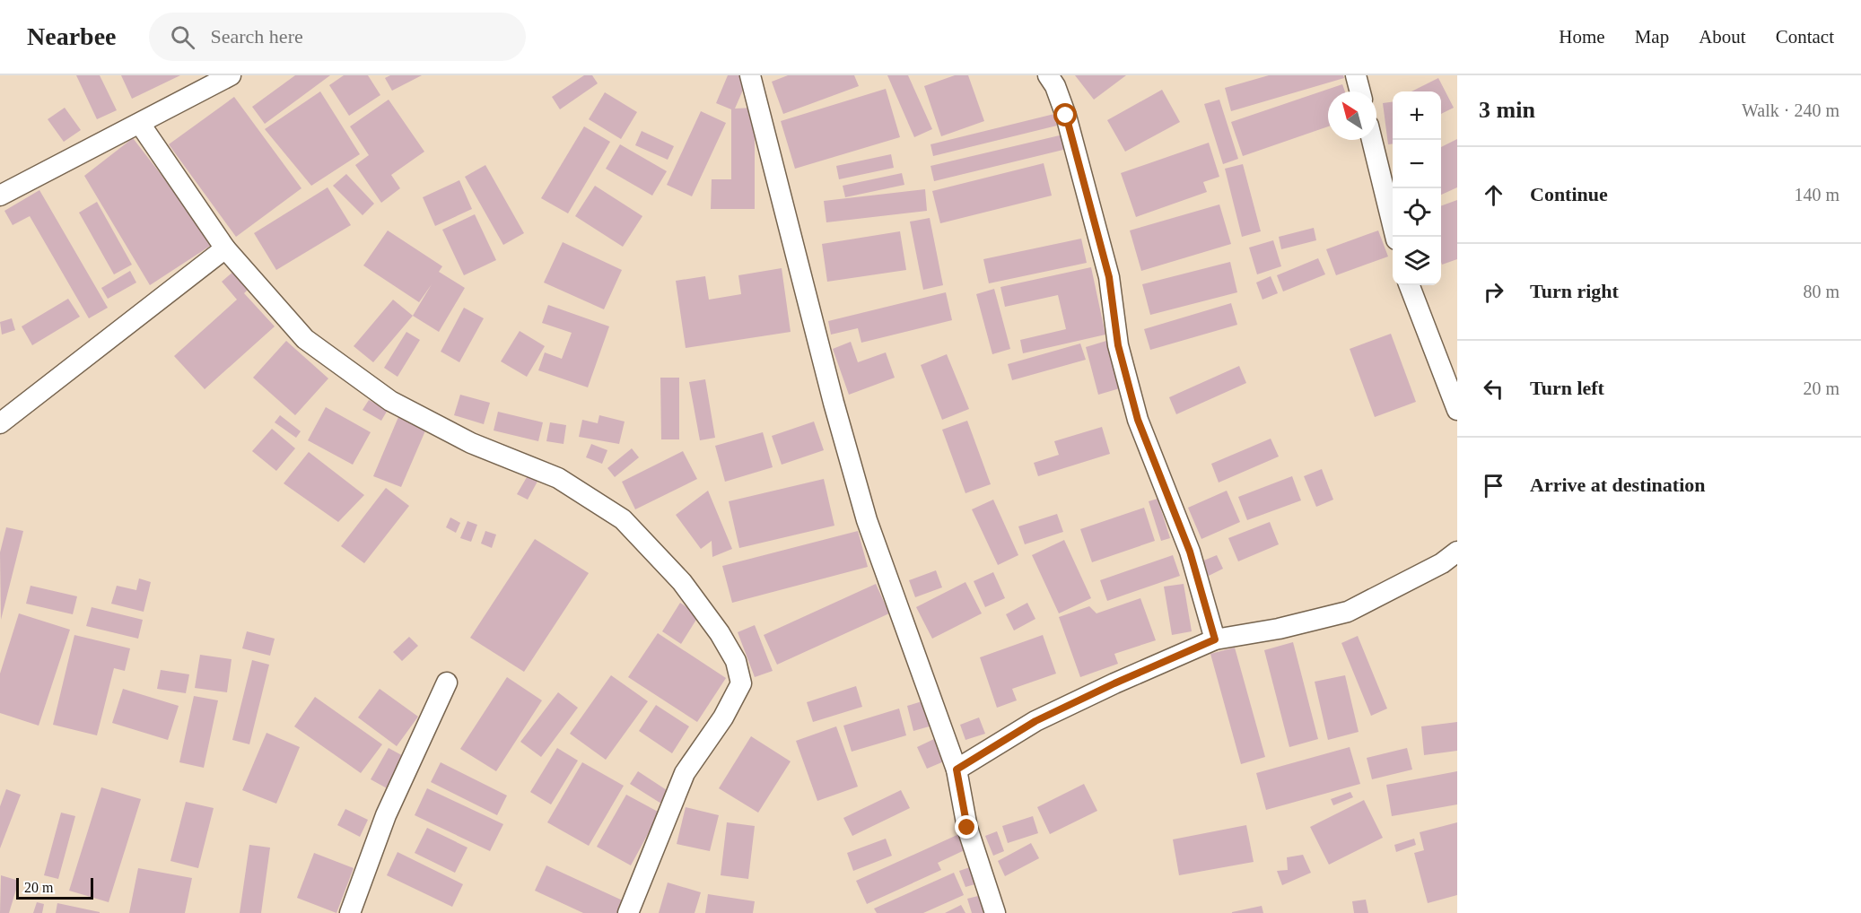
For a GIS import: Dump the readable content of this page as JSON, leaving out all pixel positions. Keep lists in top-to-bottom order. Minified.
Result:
{"scale_bar":"20 m","north":"top left","page":{"header":"Nearbee","search":"Search here","nav":["Home","Map","About","Contact"],"heading":["3 min","Walk · 240 m"],"map_buttons":["+","−"],"list":[["Continue","140 m"],["Turn right","80 m"],["Turn left","20 m"],"Arrive at destination"],"scale":"20 m"}}
